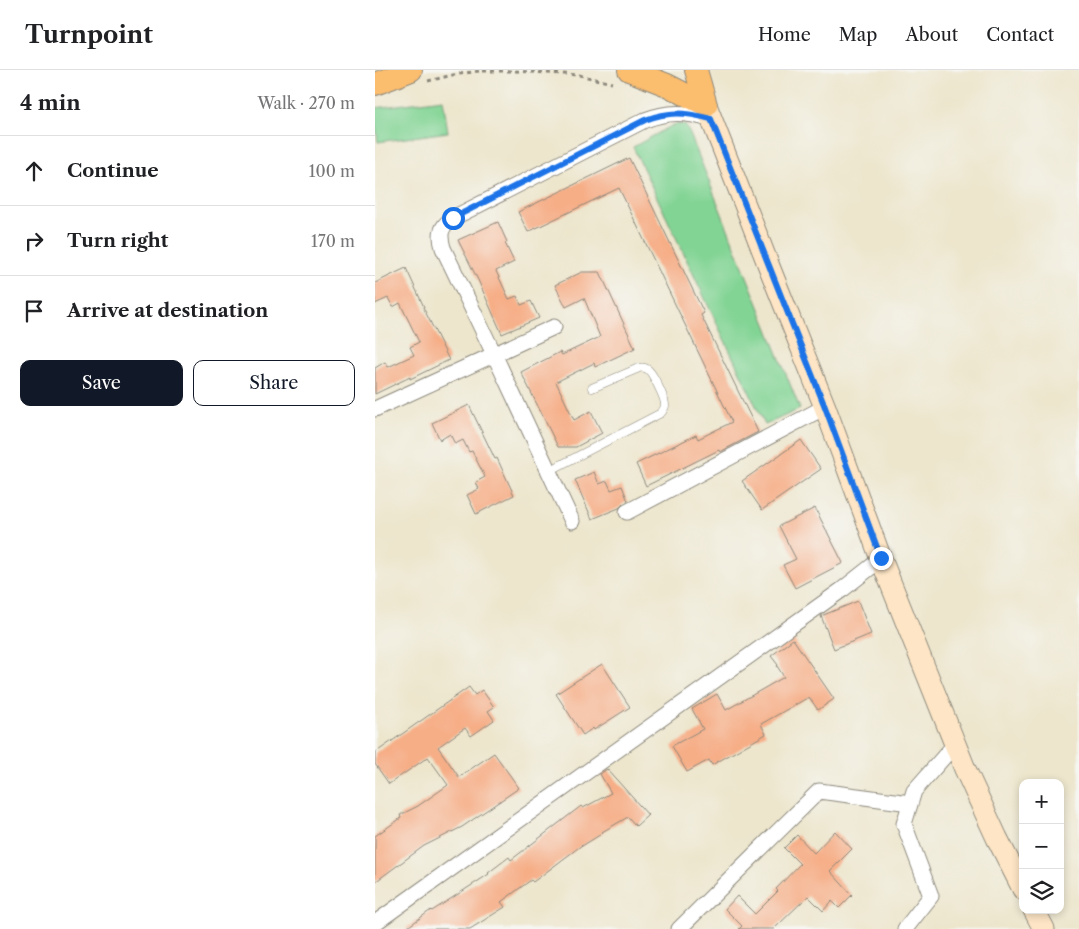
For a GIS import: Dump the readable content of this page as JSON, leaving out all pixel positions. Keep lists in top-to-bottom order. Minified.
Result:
{"page":{"header":"Turnpoint","nav":["Home","Map","About","Contact"],"heading":["4 min","Walk · 270 m"],"list":[["Continue","100 m"],["Turn right","170 m"],"Arrive at destination"],"buttons":["Save","Share"],"map_buttons":["+","−"]}}
